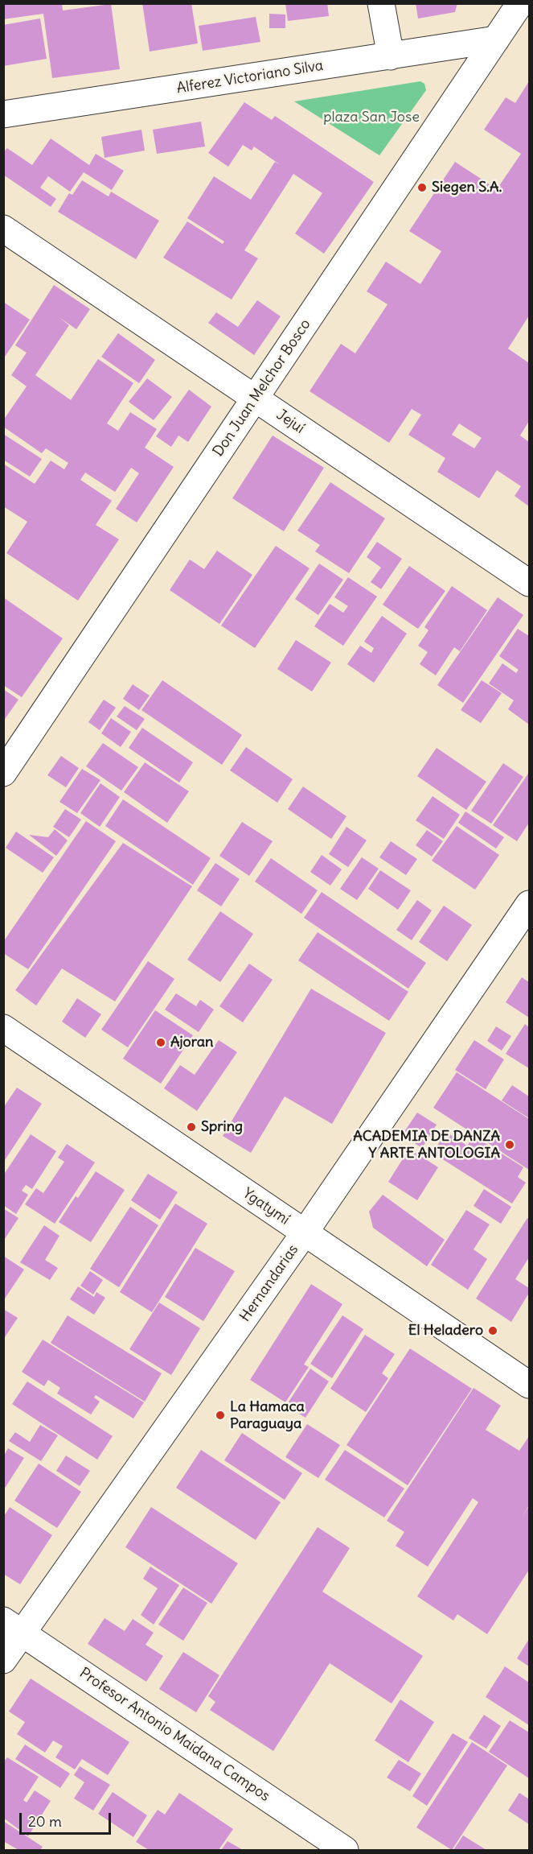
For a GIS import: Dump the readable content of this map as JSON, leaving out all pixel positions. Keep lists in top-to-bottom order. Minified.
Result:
{"streets":{"street":["Alferez Victoriano Silva","Don Juan Melchor Bosco","Jejuí","Ygatymí","Hernandarias","Profesor Antonio Maidana Campos"]},"crossings":[["Alferez Victoriano Silva","Don Juan Melchor Bosco"],["Don Juan Melchor Bosco","Jejuí"],["Ygatymí","Hernandarias"],["Hernandarias","Profesor Antonio Maidana Campos"]],"parks":["plaza San Jose"],"places":["Siegen S.A.","Ajoran","Spring","ACADEMIA DE DANZA Y ARTE ANTOLOGIA","El Heladero","La Hamaca Paraguaya"],"scale_bar":"20 m"}
